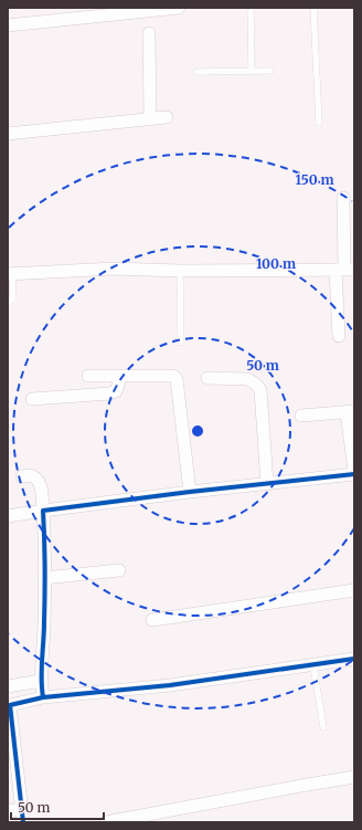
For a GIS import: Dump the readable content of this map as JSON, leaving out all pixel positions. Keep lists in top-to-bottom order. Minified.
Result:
{"scale_bar":"50 m","rings":["150 m","100 m","50 m"]}
